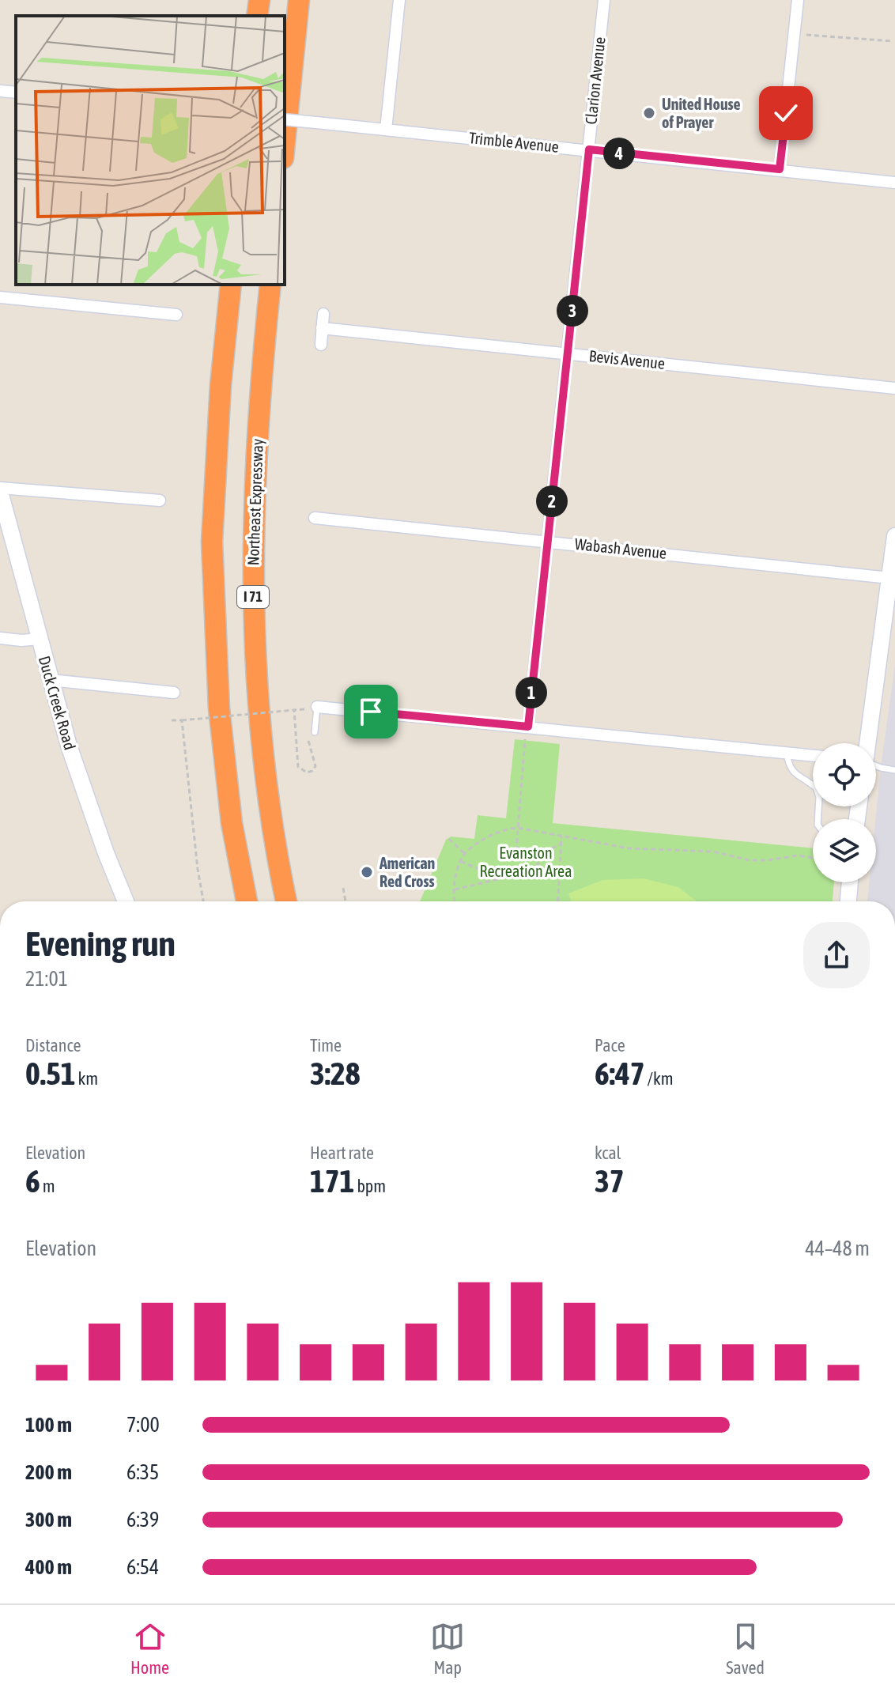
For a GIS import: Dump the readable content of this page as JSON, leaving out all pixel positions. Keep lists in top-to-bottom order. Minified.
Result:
{"streets":{"highway":["Northeast Expressway","I 71"],"street":["Clarion Avenue","Trimble Avenue","Bevis Avenue","Wabash Avenue","Duck Creek Road"]},"crossings":[["Clarion Avenue","Trimble Avenue"],["Clarion Avenue","Bevis Avenue"],["Clarion Avenue","Wabash Avenue"]],"parks":["Evanston Recreation Area"],"places":["United House of Prayer","American Red Cross"],"page":{"pins":["4","3","2","1"],"heading":["Evening run","21:01"],"stats":[["Distance","0.51 km"],["Time","3:28"],["Pace","6:47 /km"],["Elevation","6 m"],["Heart rate","171 bpm"],["kcal","37"]],"chart":["Elevation","44–48 m"],"list":[{"name":"100 m","note":"7:00"},{"name":"200 m","note":"6:35"},{"name":"300 m","note":"6:39"},{"name":"400 m","note":"6:54"}],"tabs":["Home","Map","Saved"]}}
